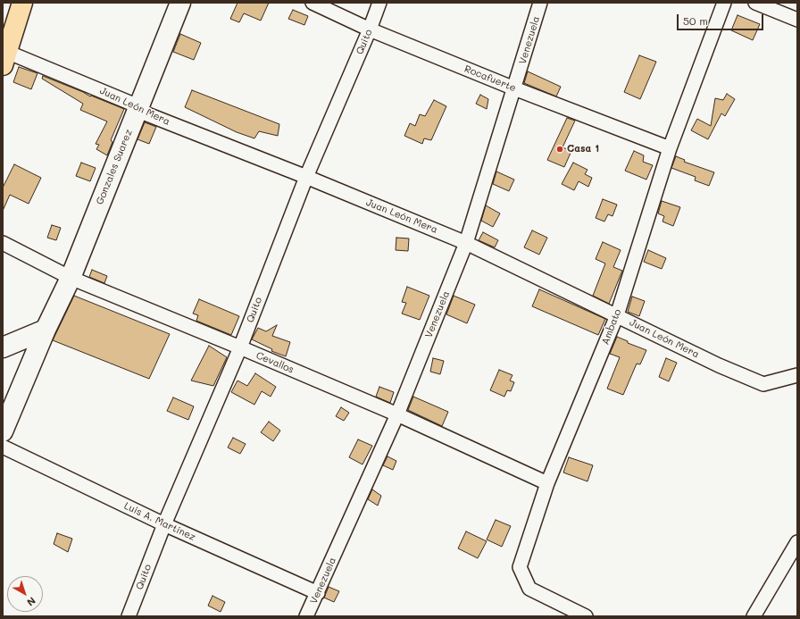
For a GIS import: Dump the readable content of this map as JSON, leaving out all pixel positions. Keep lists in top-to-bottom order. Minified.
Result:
{"streets":{"street":["Venezuela","Quito","Rocafuerte","Juan León Mera","Gonzales Suarez","Ambato","Cevallos","Luis A. Martinez"]},"crossings":[["Venezuela","Rocafuerte"],["Venezuela","Juan León Mera"],["Venezuela","Cevallos"],["Venezuela","Luis A. Martinez"],["Quito","Rocafuerte"],["Quito","Juan León Mera"],["Quito","Cevallos"],["Quito","Luis A. Martinez"],["Rocafuerte","Ambato"],["Juan León Mera","Gonzales Suarez"],["Juan León Mera","Ambato"],["Gonzales Suarez","Cevallos"],["Ambato","Cevallos"]],"places":["Casa 1"],"scale_bar":"50 m","north":"bottom right"}
